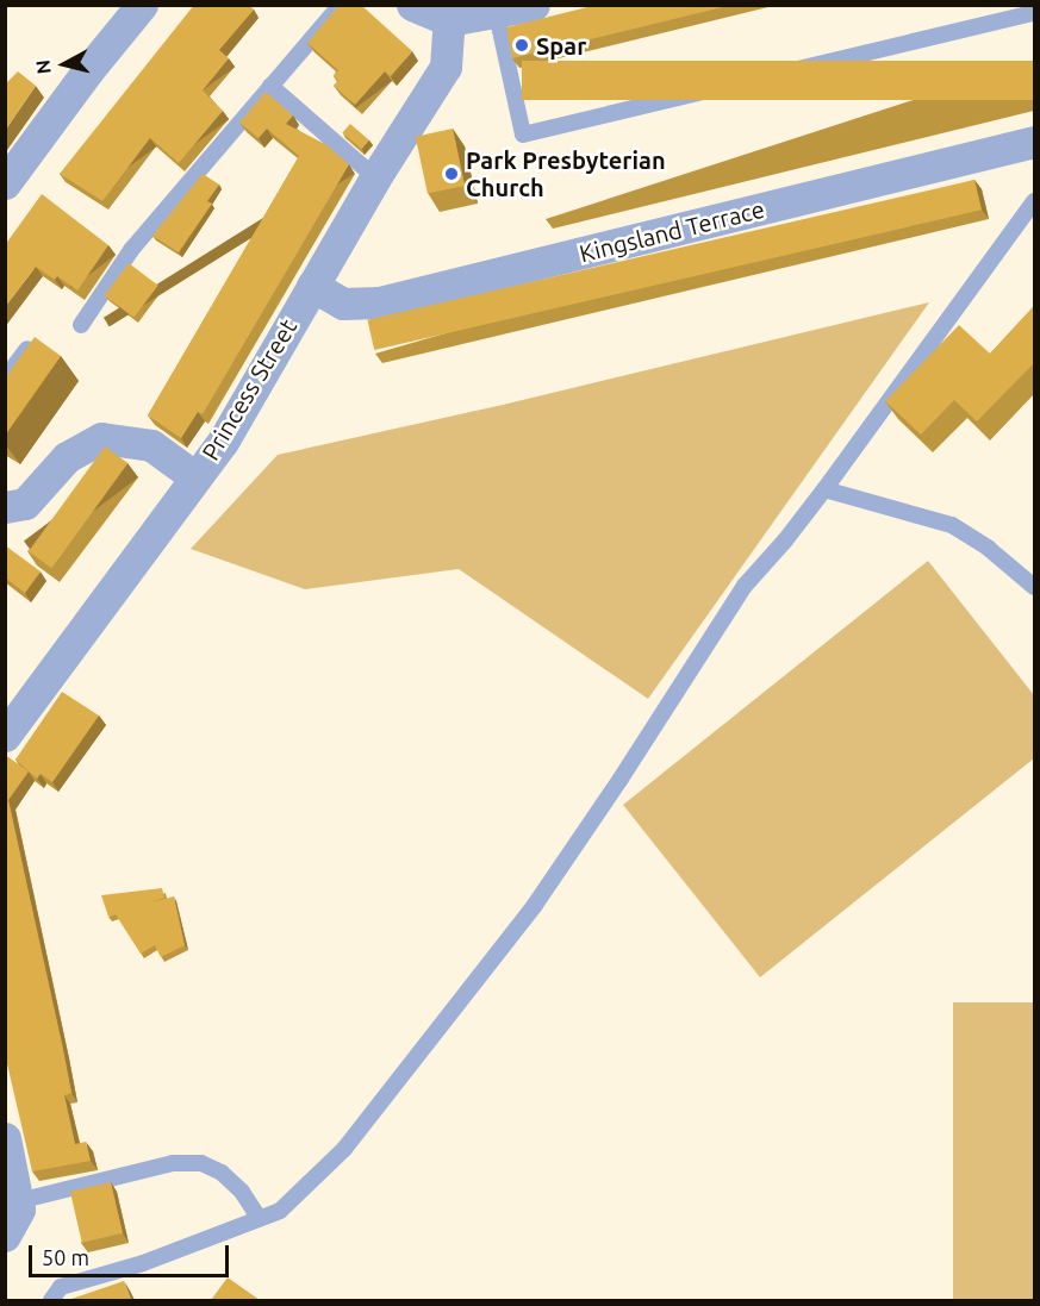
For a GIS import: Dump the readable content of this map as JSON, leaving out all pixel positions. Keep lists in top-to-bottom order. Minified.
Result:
{"streets":{"street":["Kingsland Terrace","Princess Street"]},"crossings":[["Kingsland Terrace","Princess Street"]],"places":["Spar","Park Presbyterian Church"],"scale_bar":"50 m","north":"left"}
